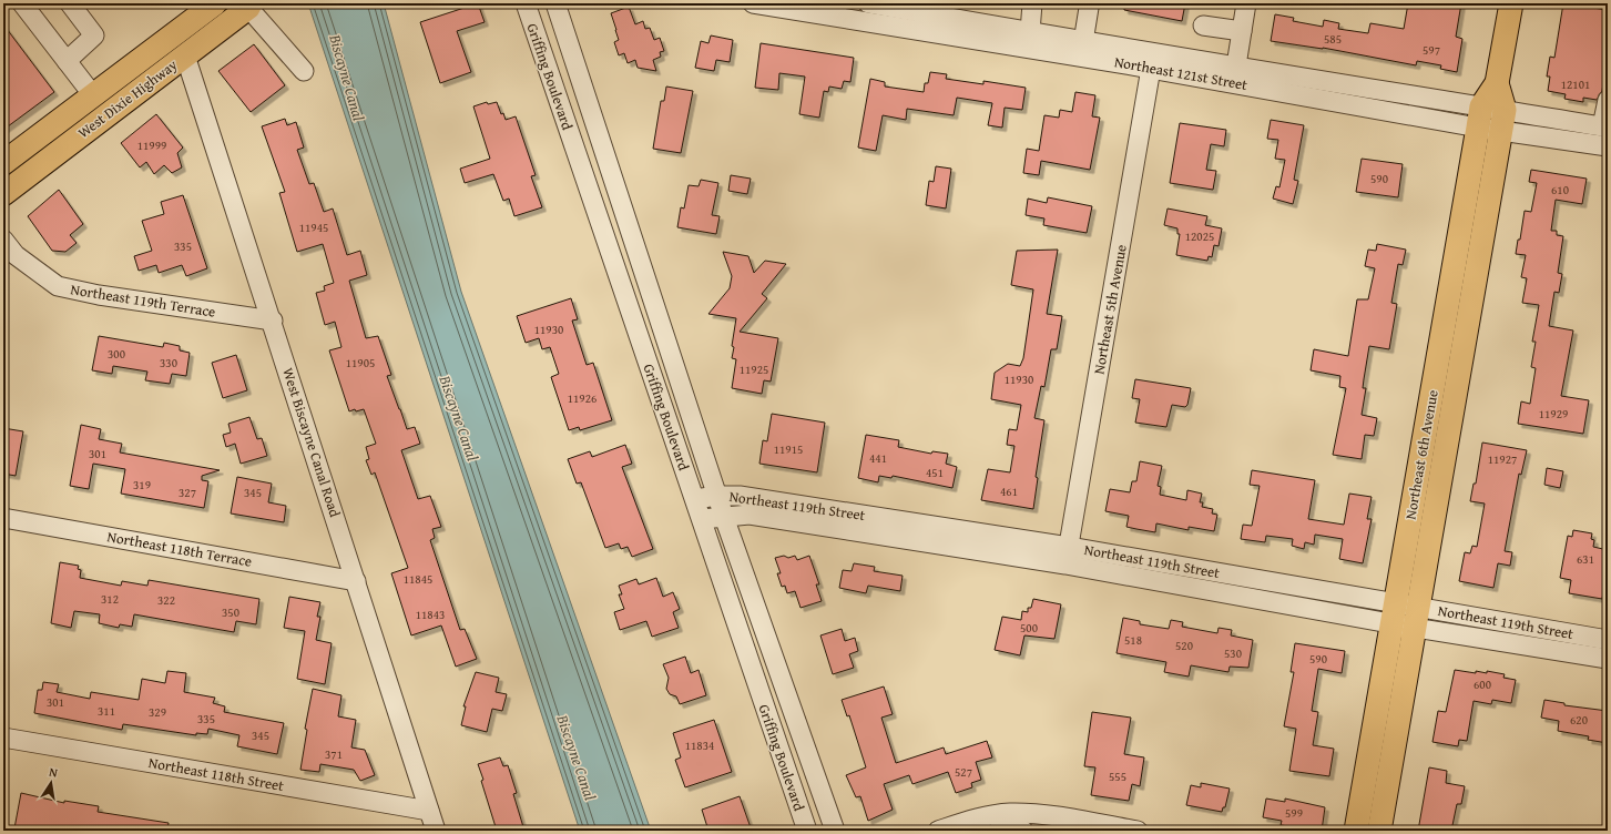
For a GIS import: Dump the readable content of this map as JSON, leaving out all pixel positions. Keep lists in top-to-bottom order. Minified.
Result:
{"streets":{"main road":["West Dixie Highway","Northeast 6th Avenue"],"street":["Northeast 121st Street","Griffing Boulevard","Northeast 119th Terrace","Northeast 5th Avenue","West Biscayne Canal Road","Northeast 119th Street","Northeast 118th Terrace","Northeast 118th Street"]},"crossings":[["Northeast 121st Street","Northeast 5th Avenue"],["Northeast 121st Street","Northeast 6th Avenue"],["Griffing Boulevard","Northeast 119th Street"],["West Dixie Highway","West Biscayne Canal Road"],["Northeast 119th Terrace","West Biscayne Canal Road"],["Northeast 5th Avenue","Northeast 119th Street"],["West Biscayne Canal Road","Northeast 118th Terrace"],["West Biscayne Canal Road","Northeast 118th Street"],["Northeast 6th Avenue","Northeast 119th Street"]],"water":["Biscayne Canal"],"house_numbers":["585","597","12101","11999","590","610","11945","12025","335","11930","300","330","11905","11925","11930","11926","11929","11915","301","441","11927","451","319","461","327","345","631","11845","312","322","350","11843","500","518","520","530","590","600","301","311","329","335","620","345","11834","371","527","555","599"],"north":"top"}
